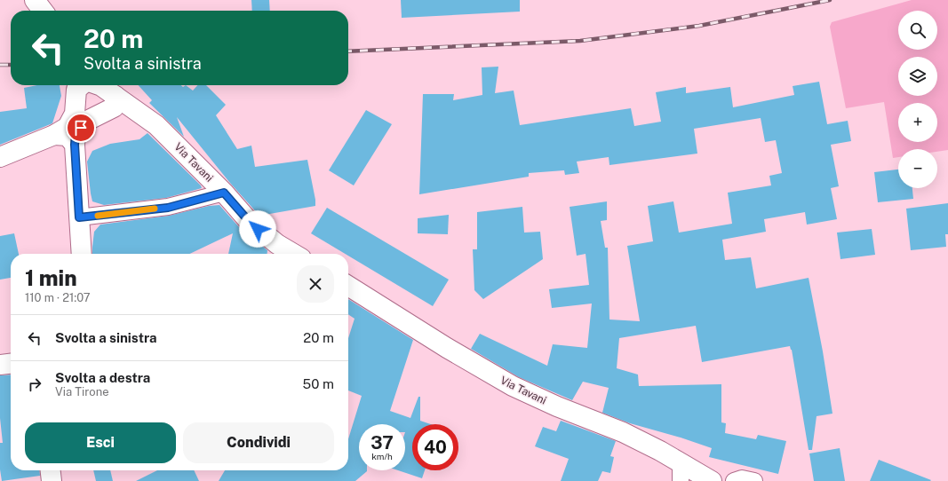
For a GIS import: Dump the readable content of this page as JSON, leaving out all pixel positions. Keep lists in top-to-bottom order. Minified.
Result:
{"streets":{"street":["Via Tavani"]},"page":{"map_buttons":["+","−"],"turn":["20 m","Svolta a sinistra"],"heading":["1 min","110 m · 21:07"],"list":[{"name":"Svolta a sinistra","value":"20 m"},{"name":"Svolta a destra","note":"Via Tirone","value":"50 m"}],"buttons":["Esci","Condividi"],"speed":"37 km/h","limit":"40"}}
